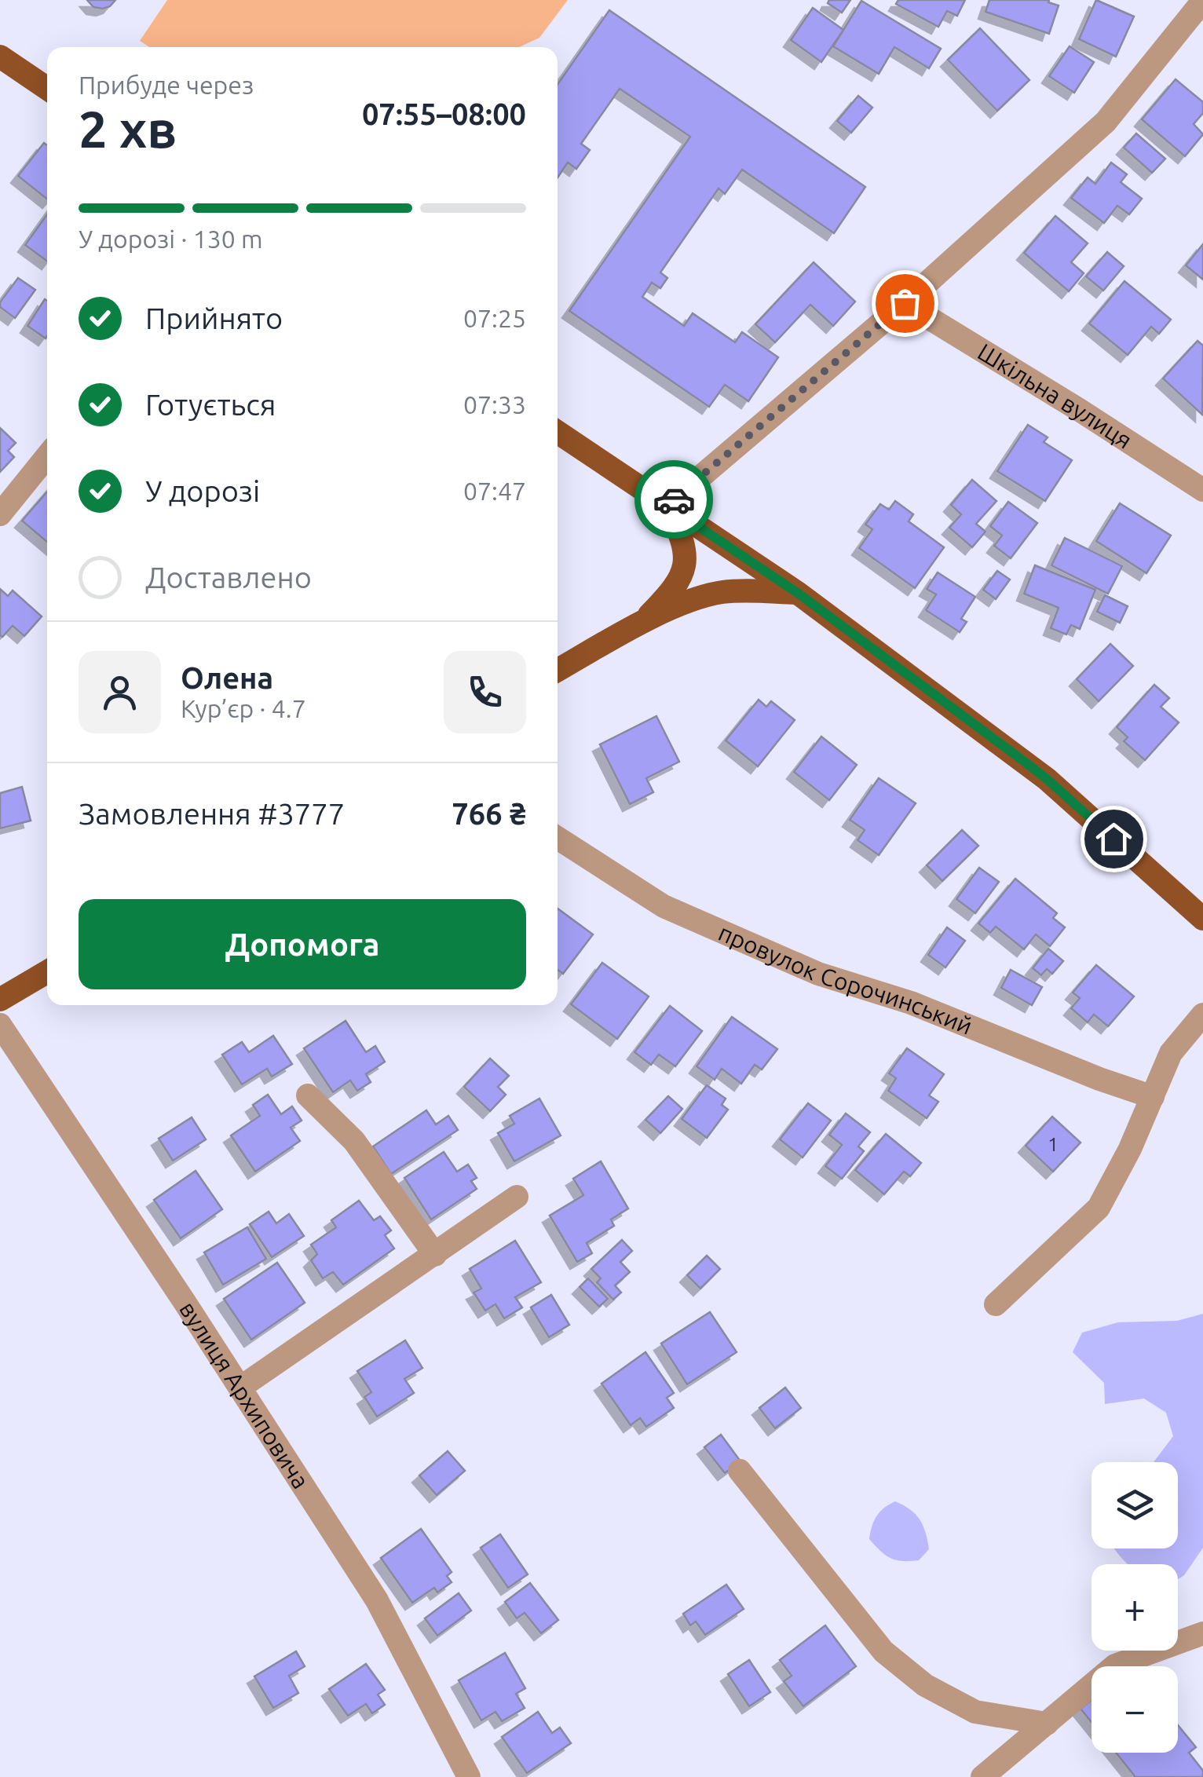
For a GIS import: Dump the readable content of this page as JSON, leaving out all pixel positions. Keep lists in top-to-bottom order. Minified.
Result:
{"streets":{"street":["Шкільна вулиця","провулок Сорочинський","вулиця Архиповича"]},"house_numbers":["1"],"page":{"heading":["2 хв","Прибуде через","07:55–08:00"],"panel":["Олена","Кур’єр · 4.7","Замовлення #3777","766 ₴"],"bar":"У дорозі · 130 m","list":[["Прийнято","07:25"],["Готується","07:33"],["У дорозі","07:47"],"Доставлено"],"buttons":"Допомога","map_buttons":["+","−"]}}
